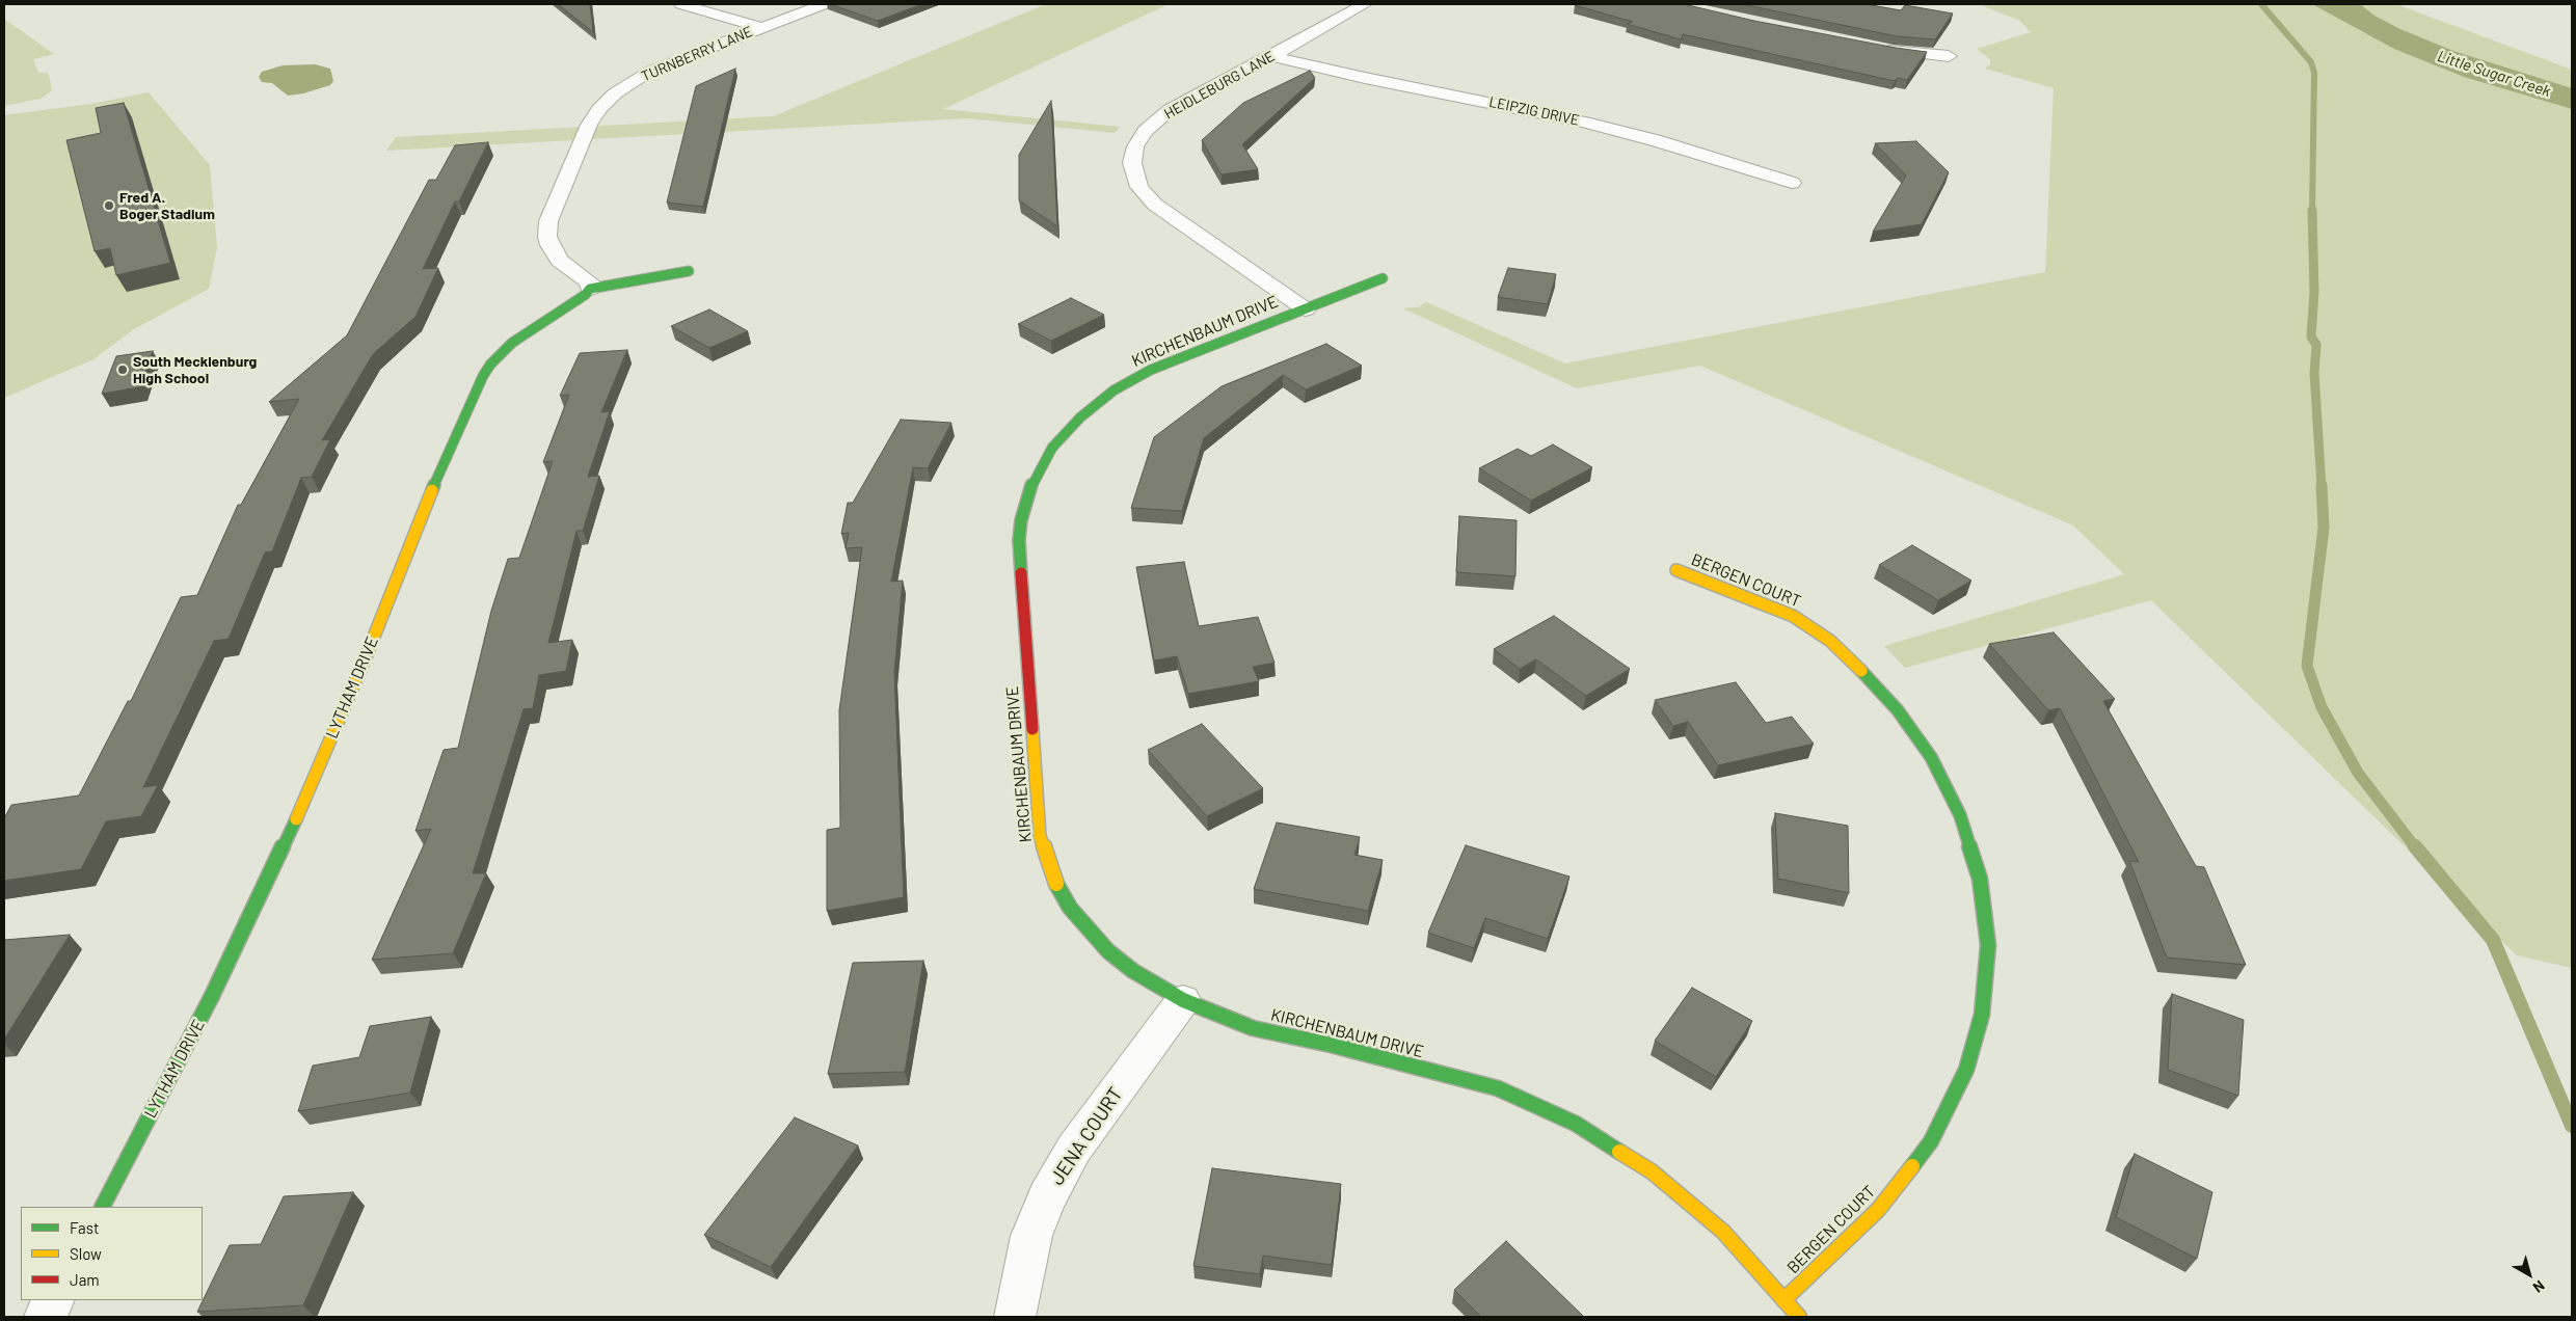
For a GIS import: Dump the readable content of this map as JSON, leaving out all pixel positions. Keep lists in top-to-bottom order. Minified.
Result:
{"streets":{"street":["TURNBERRY LANE","HEIDLEBURG LANE","LEIPZIG DRIVE","KIRCHENBAUM DRIVE","BERGEN COURT","LYTHAM DRIVE","JENA COURT"]},"crossings":[["TURNBERRY LANE","LYTHAM DRIVE"],["HEIDLEBURG LANE","LEIPZIG DRIVE"],["HEIDLEBURG LANE","KIRCHENBAUM DRIVE"],["KIRCHENBAUM DRIVE","BERGEN COURT"],["KIRCHENBAUM DRIVE","JENA COURT"]],"water":["Little Sugar Creek"],"places":["Fred A. Boger Stadium","South Mecklenburg High School"],"legend":["Fast","Slow","Jam"],"north":"bottom right"}
